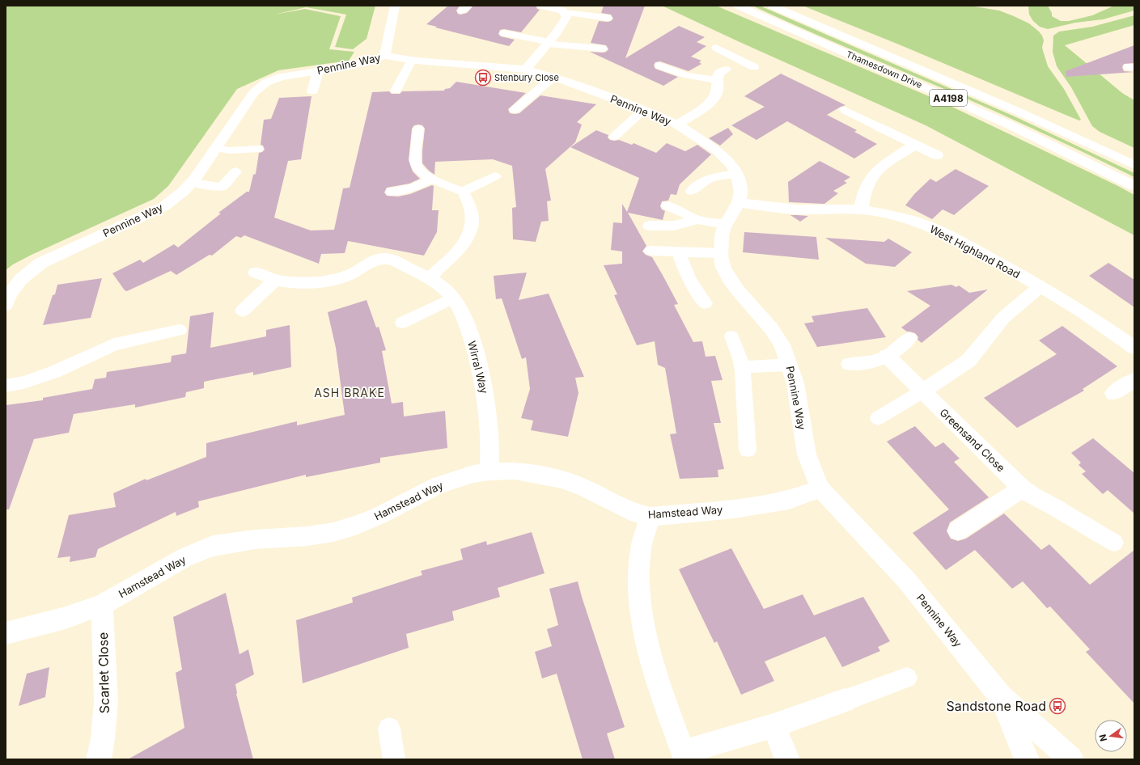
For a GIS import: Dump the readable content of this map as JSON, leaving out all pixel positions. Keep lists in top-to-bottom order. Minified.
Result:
{"streets":{"street":["Pennine Way","Thamesdown Drive","A4198","West Highland Road","Wirral Way","Greensand Close","Hamstead Way","Scarlet Close"]},"crossings":[["Pennine Way","West Highland Road"],["Pennine Way","Hamstead Way"],["Wirral Way","Hamstead Way"],["Hamstead Way","Scarlet Close"]],"districts":["ASH BRAKE"],"places":{"bus stop":["Stenbury Close","Sandstone Road"]},"north":"left"}
